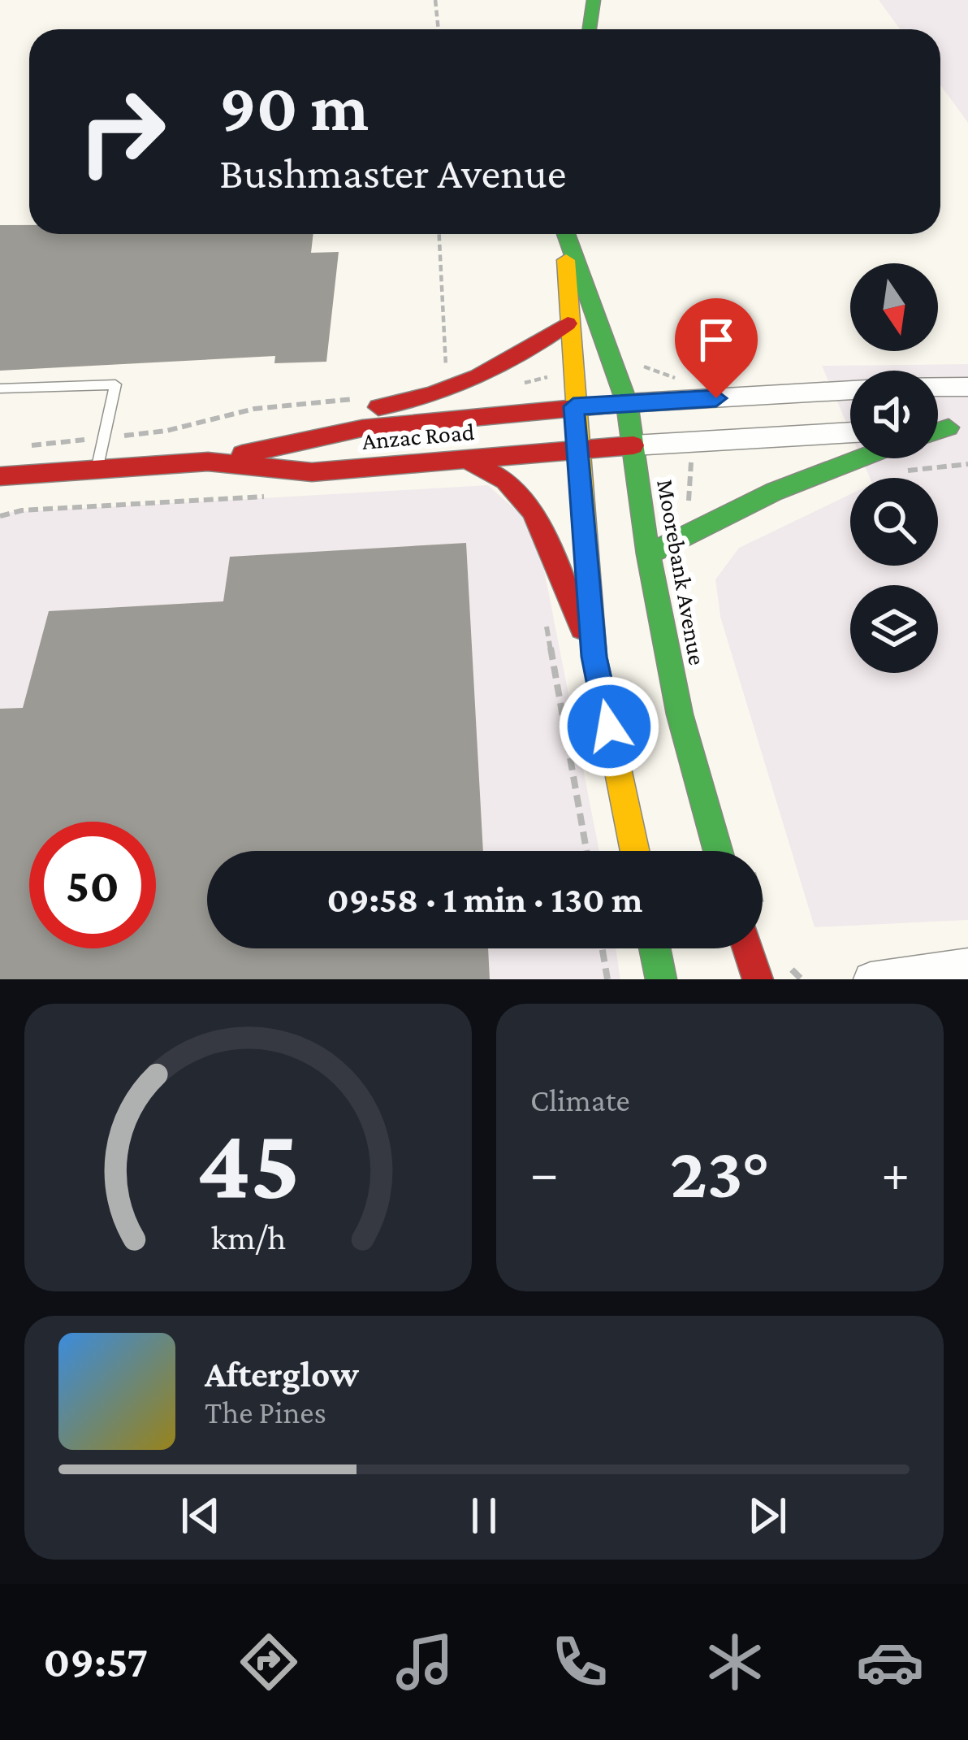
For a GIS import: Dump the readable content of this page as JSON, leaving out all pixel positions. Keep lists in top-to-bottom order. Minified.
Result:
{"streets":{"main road":["Anzac Road","Moorebank Avenue"]},"crossings":[["Anzac Road","Moorebank Avenue"]],"north":"bottom","page":{"turn":["90 m","Bushmaster Avenue"],"limit":"50","trip":"09:58 · 1 min · 130 m","tile":"Climate","heat":["−","23°","+"],"song":["Afterglow","The Pines"],"tabs":"09:57","gauge":["45","km/h"]}}
